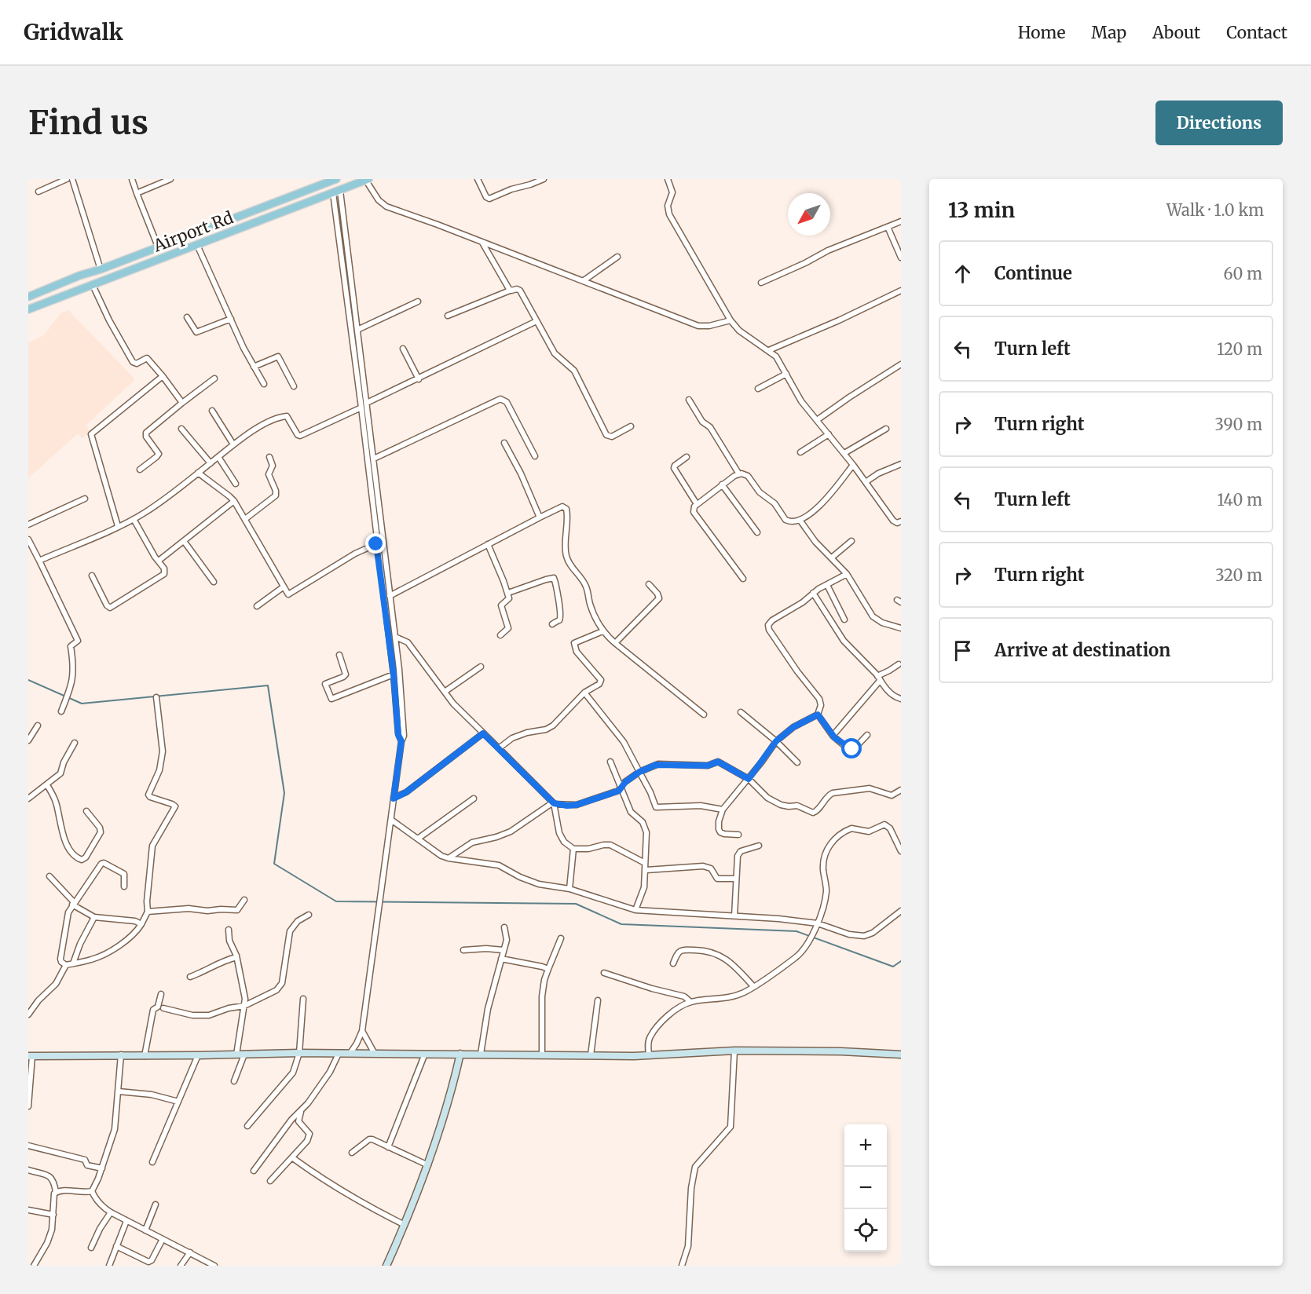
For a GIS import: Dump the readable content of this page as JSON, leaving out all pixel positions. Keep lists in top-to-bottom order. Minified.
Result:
{"streets":{"main road":["Airport Rd"]},"north":"bottom left","page":{"header":"Gridwalk","nav":["Home","Map","About","Contact"],"buttons":"Directions","title":"Find us","heading":["13 min","Walk · 1.0 km"],"list":[["Continue","60 m"],["Turn left","120 m"],["Turn right","390 m"],["Turn left","140 m"],["Turn right","320 m"],"Arrive at destination"],"map_buttons":["+","−"]}}
